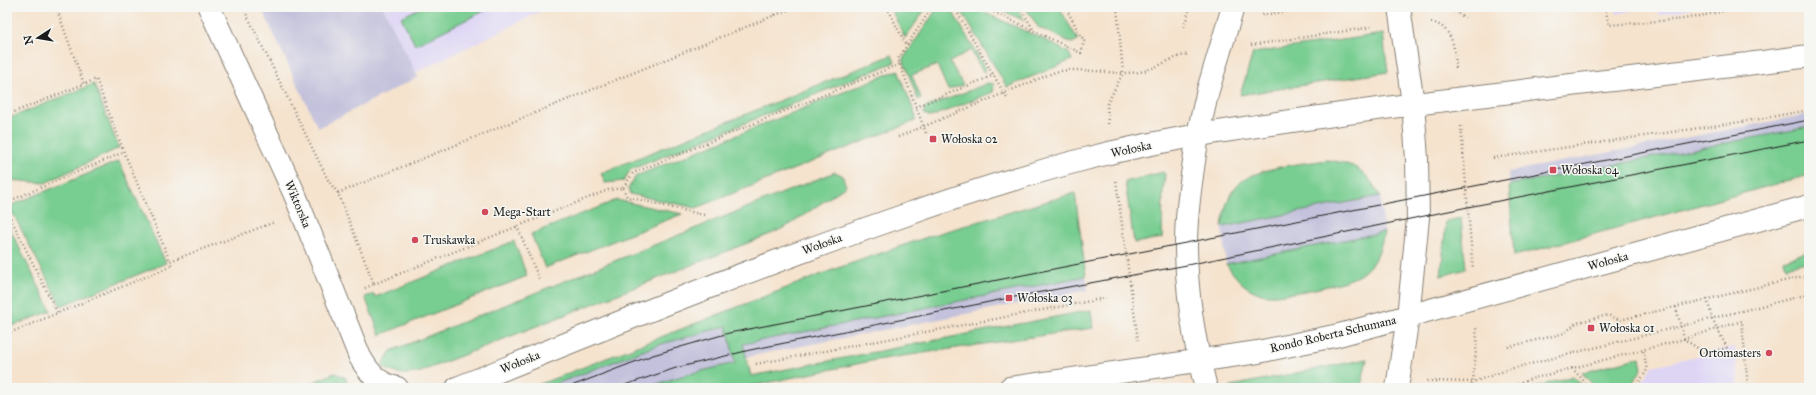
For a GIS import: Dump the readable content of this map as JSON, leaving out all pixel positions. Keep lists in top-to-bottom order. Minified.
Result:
{"streets":{"main road":["Wołoska","Wiktorska","Rondo Roberta Schumana"]},"crossings":[["Wołoska","Rondo Roberta Schumana"]],"places":{"transit":["Wołoska 02","Wołoska 04","Wołoska 03","Wołoska 01"],"other":["Mega-Start","Truskawka","Ortomasters"]},"north":"left"}
